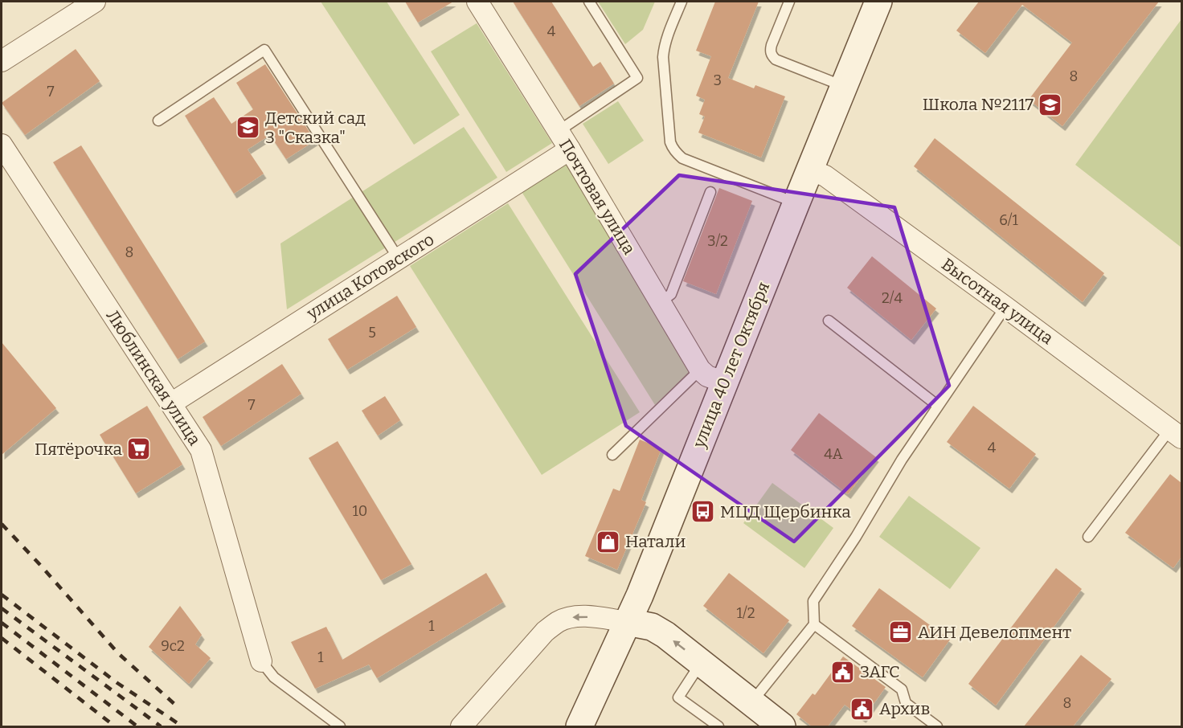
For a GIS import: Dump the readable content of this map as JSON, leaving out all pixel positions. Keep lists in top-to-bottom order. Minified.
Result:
{"streets":{"main road":["улица 40 лет Октября"],"street":["Почтовая улица","улица Котовского","Высотная улица","Люблинская улица"]},"crossings":[["Почтовая улица","улица Котовского"],["улица Котовского","Люблинская улица"],["Высотная улица","улица 40 лет Октября"]],"places":{"school or university":["Школа №2117","Детский сад 3 \"Сказка\""],"supermarket":["Пятёрочка"],"bus stop":["МЦД Щербинка"],"shop":["Натали"],"office":["АИН Девелопмент"],"public building":["ЗАГС","Архив"]},"house_numbers":["4","8","3","7","6/1","3/2","8","2/4","5","7","4","4А","10","1/2","1","9с2","1","8"]}
